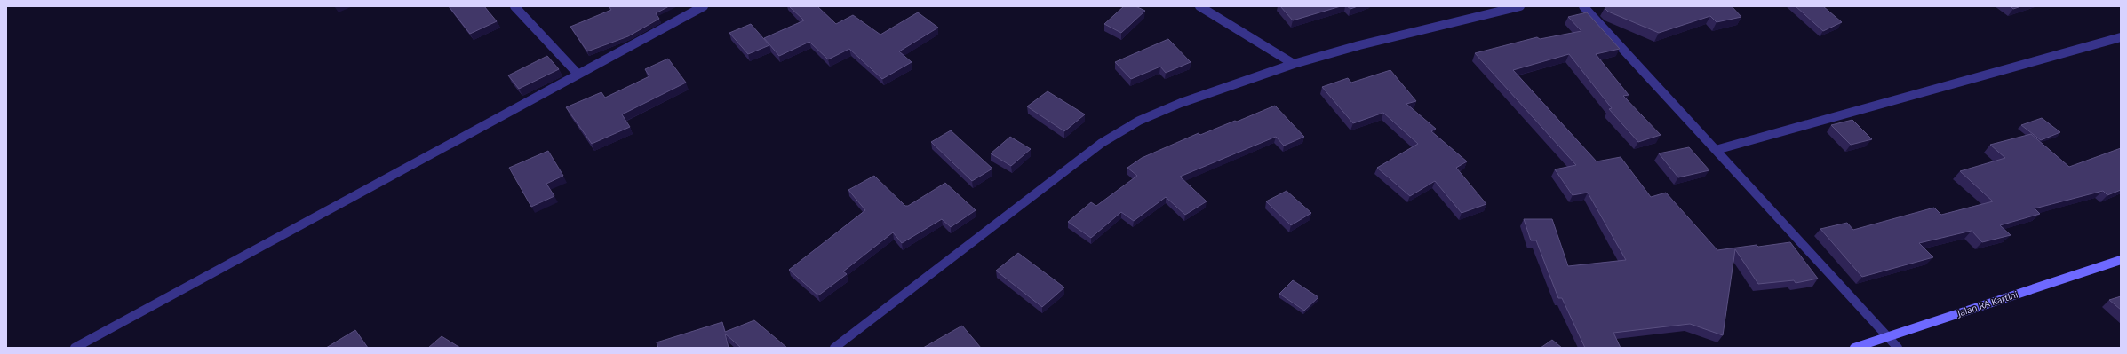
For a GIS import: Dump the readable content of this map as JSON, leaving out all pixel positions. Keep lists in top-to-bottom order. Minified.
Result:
{"streets":{"main road":["Jalan RA Kartini"]}}
